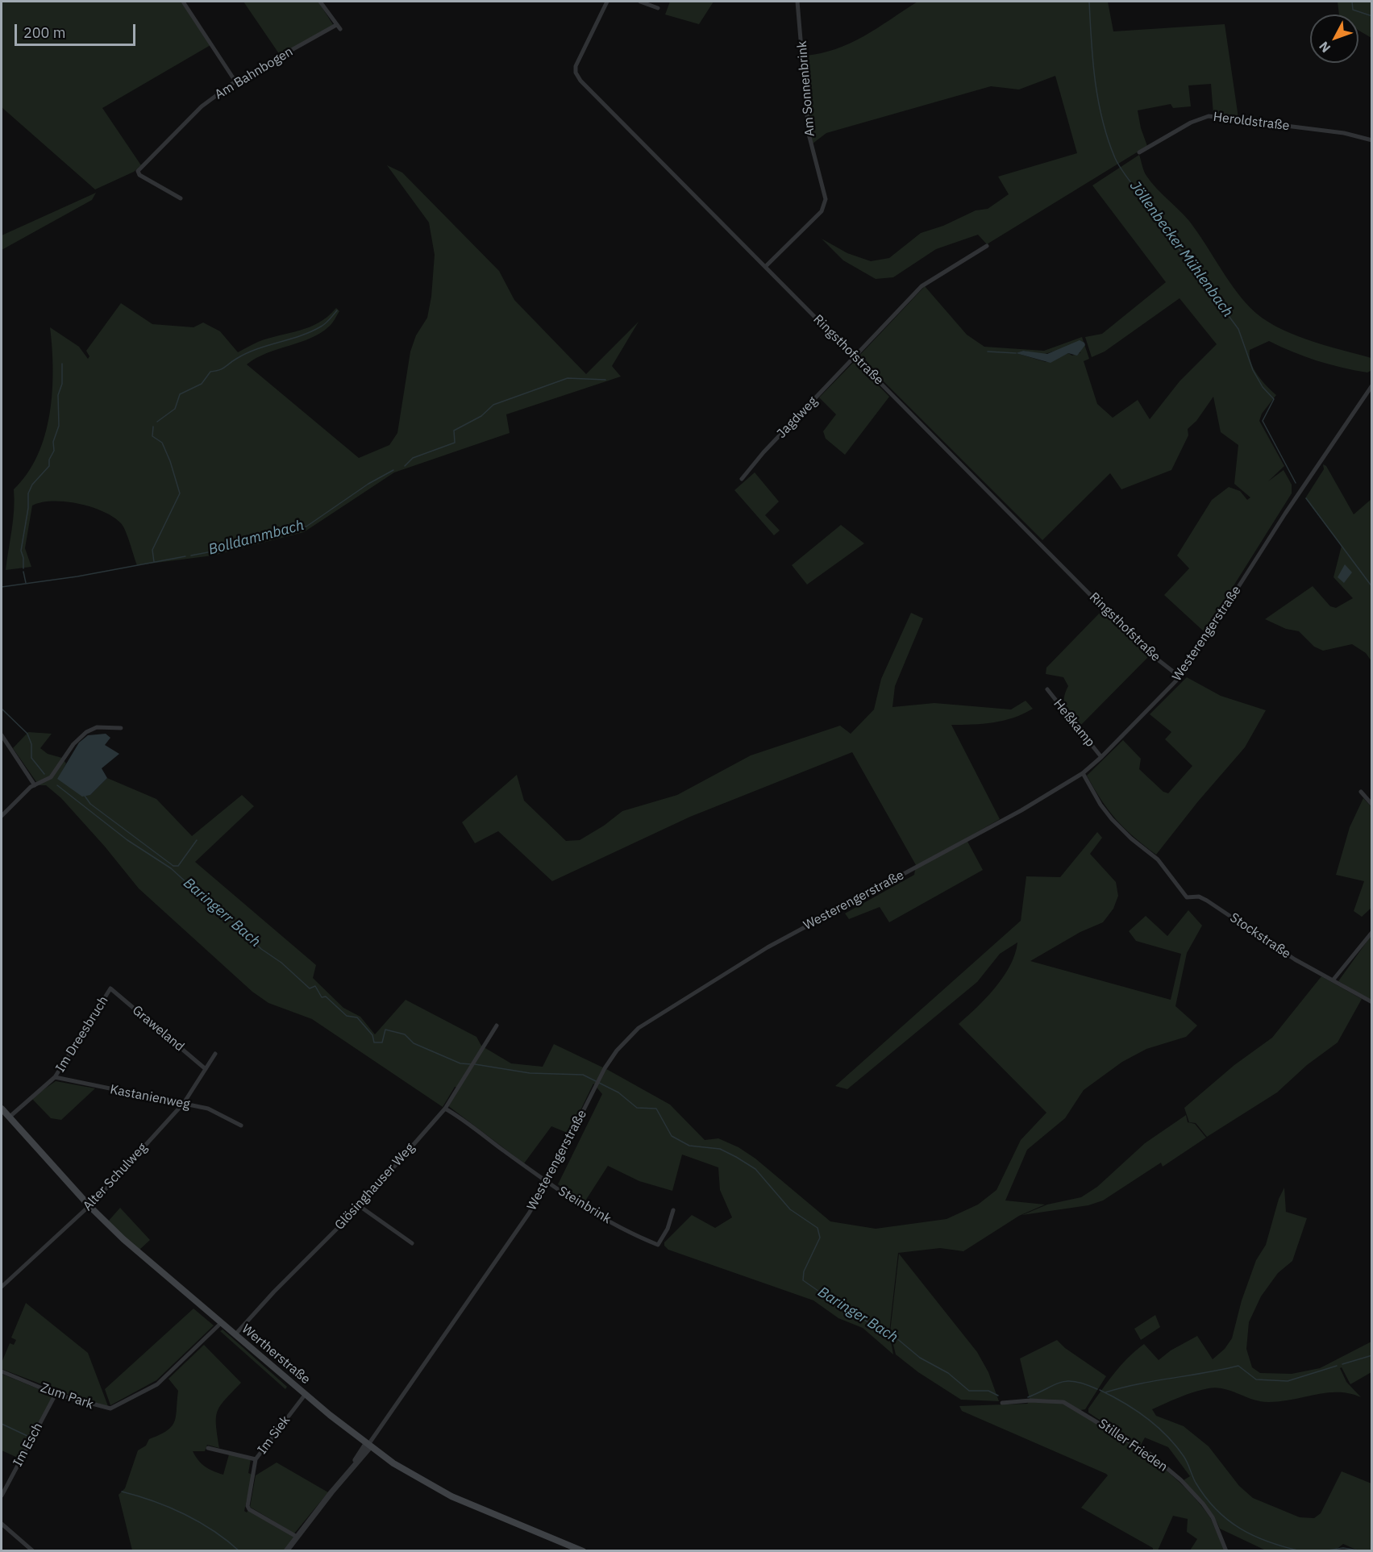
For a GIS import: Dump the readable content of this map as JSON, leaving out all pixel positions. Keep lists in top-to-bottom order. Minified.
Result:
{"streets":{"main road":["Wertherstraße"],"street":["Am Bahnbogen","Am Sonnenbrink","Heroldstraße","Ringsthofstraße","Jagdweg","Westerengerstraße","Heßkamp","Stockstraße","Graweland","Im Dreesbruch","Kastanienweg","Alter Schulweg","Glösinghauser Weg","Steinbrink","Zum Park","Im Siek","Im Esch","Stiller Frieden"]},"crossings":[["Am Sonnenbrink","Ringsthofstraße"],["Ringsthofstraße","Jagdweg"],["Ringsthofstraße","Westerengerstraße"],["Westerengerstraße","Heßkamp"],["Westerengerstraße","Stockstraße"],["Westerengerstraße","Steinbrink"],["Westerengerstraße","Wertherstraße"],["Graweland","Im Dreesbruch"],["Graweland","Alter Schulweg"],["Im Dreesbruch","Kastanienweg"],["Im Dreesbruch","Wertherstraße"],["Kastanienweg","Alter Schulweg"],["Alter Schulweg","Wertherstraße"],["Glösinghauser Weg","Steinbrink"],["Glösinghauser Weg","Wertherstraße"],["Wertherstraße","Zum Park"],["Wertherstraße","Im Siek"],["Zum Park","Im Esch"]],"water":["Jöllenbecker Mühlenbach","Bolldammbach","Baringerr Bach","Baringer Bach"],"scale_bar":"200 m","north":"bottom left"}
